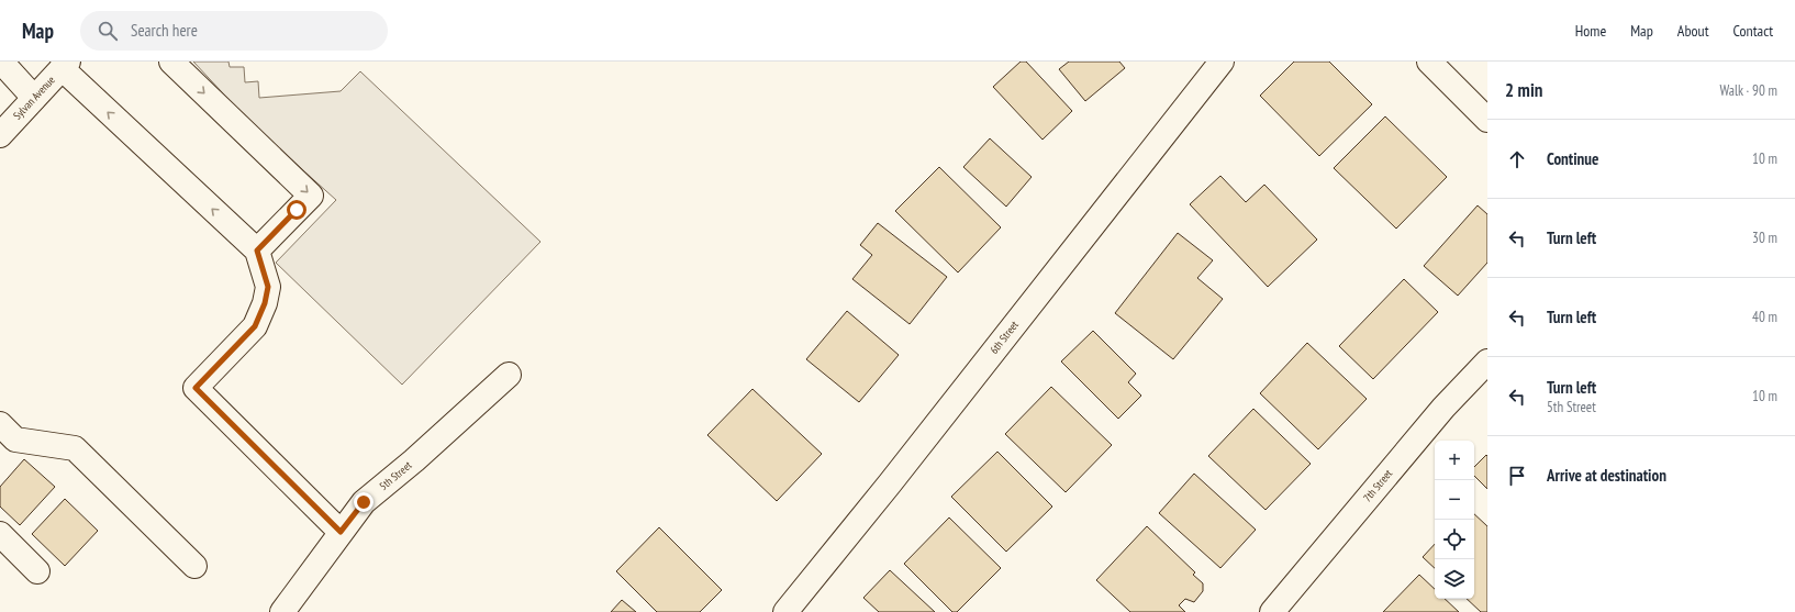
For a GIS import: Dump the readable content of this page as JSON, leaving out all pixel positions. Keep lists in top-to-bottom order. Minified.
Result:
{"streets":{"street":["Sylvan Avenue","6th Street","5th Street","7th Street"]},"page":{"header":"Map","search":"Search here","nav":["Home","Map","About","Contact"],"heading":["2 min","Walk · 90 m"],"list":[["Continue","10 m"],["Turn left","30 m"],["Turn left","40 m"],["Turn left","5th Street","10 m"],"Arrive at destination"],"map_buttons":["+","−"]}}
